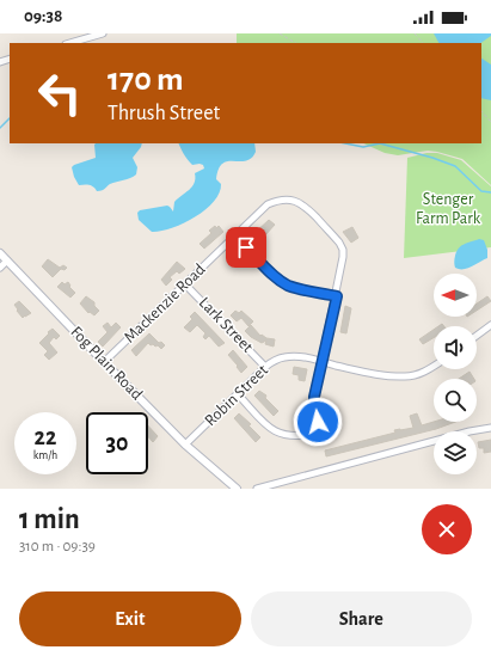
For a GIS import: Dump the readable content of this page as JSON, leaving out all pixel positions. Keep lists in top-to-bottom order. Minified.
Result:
{"streets":{"street":["Mackenzie Road","Lark Street","Fog Plain Road","Robin Street"]},"crossings":[["Mackenzie Road","Lark Street"],["Mackenzie Road","Fog Plain Road"],["Mackenzie Road","Robin Street"],["Lark Street","Robin Street"],["Fog Plain Road","Robin Street"]],"parks":["Stenger Farm Park"],"north":"left","page":{"status":"09:38","turn":["170 m","Thrush Street"],"speed":"22 km/h","limit":"30","heading":["1 min","310 m · 09:39"],"buttons":["Exit","Share"]}}
